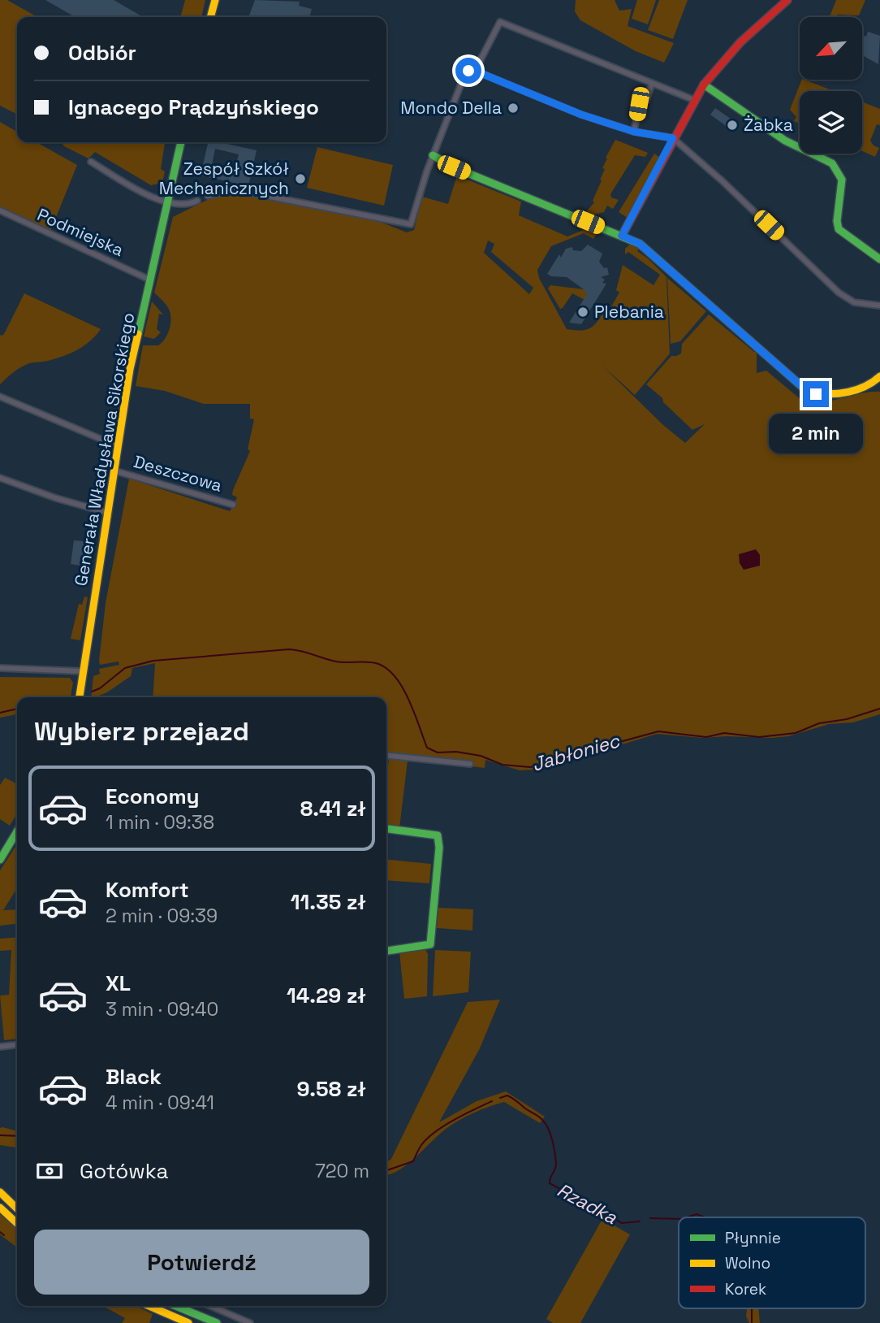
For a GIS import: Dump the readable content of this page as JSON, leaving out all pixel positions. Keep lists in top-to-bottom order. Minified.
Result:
{"streets":{"street":["Podmiejska","Generała Władysława Sikorskiego","Deszczowa"]},"crossings":[["Podmiejska","Generała Władysława Sikorskiego"],["Generała Władysława Sikorskiego","Deszczowa"]],"water":["Jabłoniec","Rzadka"],"places":["Mondo Della","Żabka","Zespół Szkół Mechanicznych","Plebania"],"legend":["Płynnie","Wolno","Korek"],"north":"bottom left","page":{"banner":["Odbiór","Ignacego Prądzyńskiego"],"bubble":"2 min","heading":"Wybierz przejazd","list":[{"name":"Economy","note":"1 min · 09:38","value":"8.41 zł"},{"name":"Komfort","note":"2 min · 09:39","value":"11.35 zł"},{"name":"XL","note":"3 min · 09:40","value":"14.29 zł"},{"name":"Black","note":"4 min · 09:41","value":"9.58 zł"}],"pay":["Gotówka","720 m"],"buttons":"Potwierdź"}}
